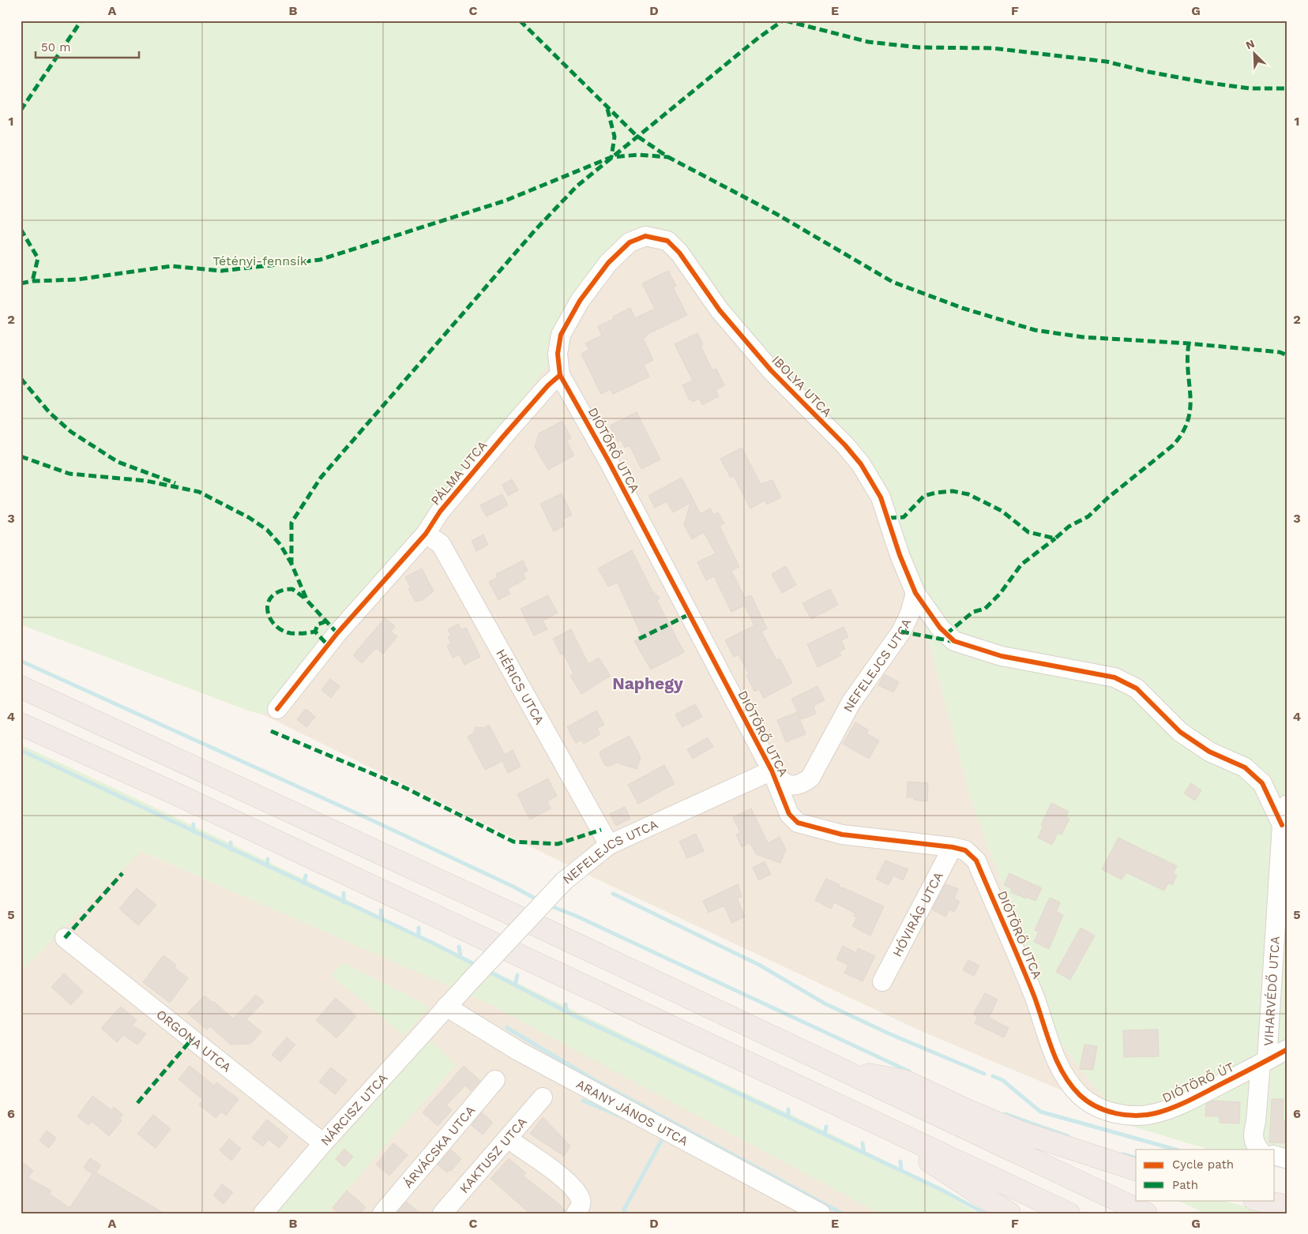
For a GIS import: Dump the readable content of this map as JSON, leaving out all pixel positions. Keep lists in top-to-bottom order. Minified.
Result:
{"streets":{"street":["IBOLYA UTCA","DIÓTÖRŐ UTCA","PÁLMA UTCA","NEFELEJCS UTCA","HÉRICS UTCA","HÓVIRÁG UTCA","VIHARVÉDŐ UTCA","ORGONA UTCA","DIÓTÖRŐ ÚT","NÁRCISZ UTCA","ARANY JÁNOS UTCA","ÁRVÁCSKA UTCA","KAKTUSZ UTCA"]},"crossings":[["IBOLYA UTCA","DIÓTÖRŐ UTCA"],["IBOLYA UTCA","PÁLMA UTCA"],["IBOLYA UTCA","NEFELEJCS UTCA"],["IBOLYA UTCA","VIHARVÉDŐ UTCA"],["DIÓTÖRŐ UTCA","PÁLMA UTCA"],["DIÓTÖRŐ UTCA","NEFELEJCS UTCA"],["DIÓTÖRŐ UTCA","HÓVIRÁG UTCA"],["DIÓTÖRŐ UTCA","DIÓTÖRŐ ÚT"],["PÁLMA UTCA","HÉRICS UTCA"],["NEFELEJCS UTCA","HÉRICS UTCA"],["NEFELEJCS UTCA","NÁRCISZ UTCA"],["NEFELEJCS UTCA","ARANY JÁNOS UTCA"],["VIHARVÉDŐ UTCA","DIÓTÖRŐ ÚT"],["ORGONA UTCA","NÁRCISZ UTCA"],["NÁRCISZ UTCA","ARANY JÁNOS UTCA"]],"districts":["Naphegy"],"parks":["Tétényi-fennsík"],"legend":["Cycle path","Path"],"scale_bar":"50 m","north":"top left","grid":{"columns":["A","B","C","D","E","F","G"],"rows":["1","2","3","4","5","6"]}}
